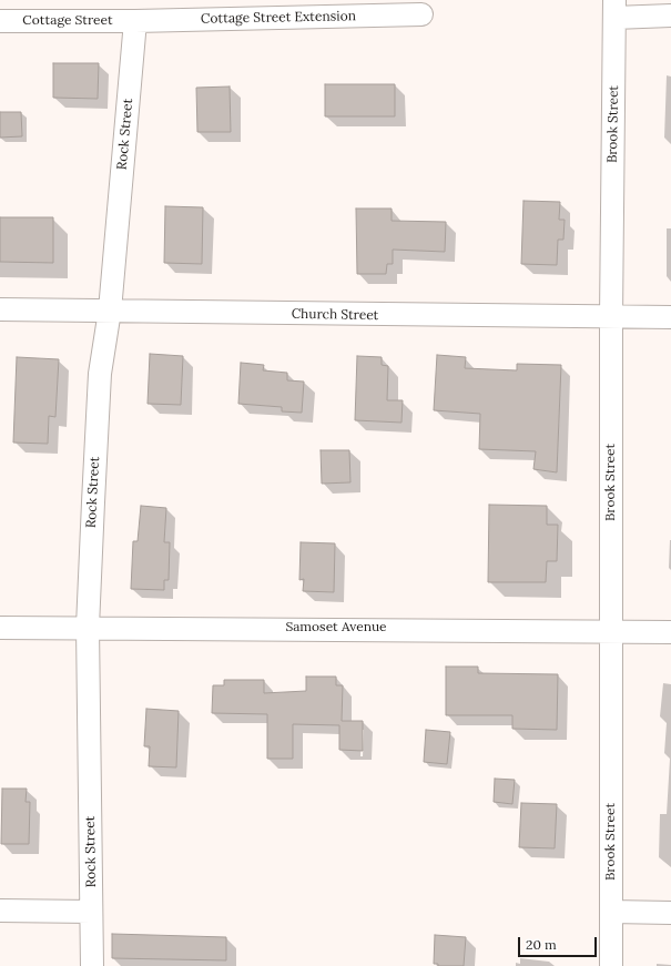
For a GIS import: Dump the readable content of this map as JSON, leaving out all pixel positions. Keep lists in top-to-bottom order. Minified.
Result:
{"streets":{"street":["Cottage Street Extension","Cottage Street","Brook Street","Rock Street","Church Street","Samoset Avenue"]},"crossings":[["Cottage Street Extension","Cottage Street"],["Cottage Street Extension","Rock Street"],["Cottage Street","Rock Street"],["Brook Street","Church Street"],["Brook Street","Samoset Avenue"],["Rock Street","Church Street"],["Rock Street","Samoset Avenue"]],"scale_bar":"20 m"}
